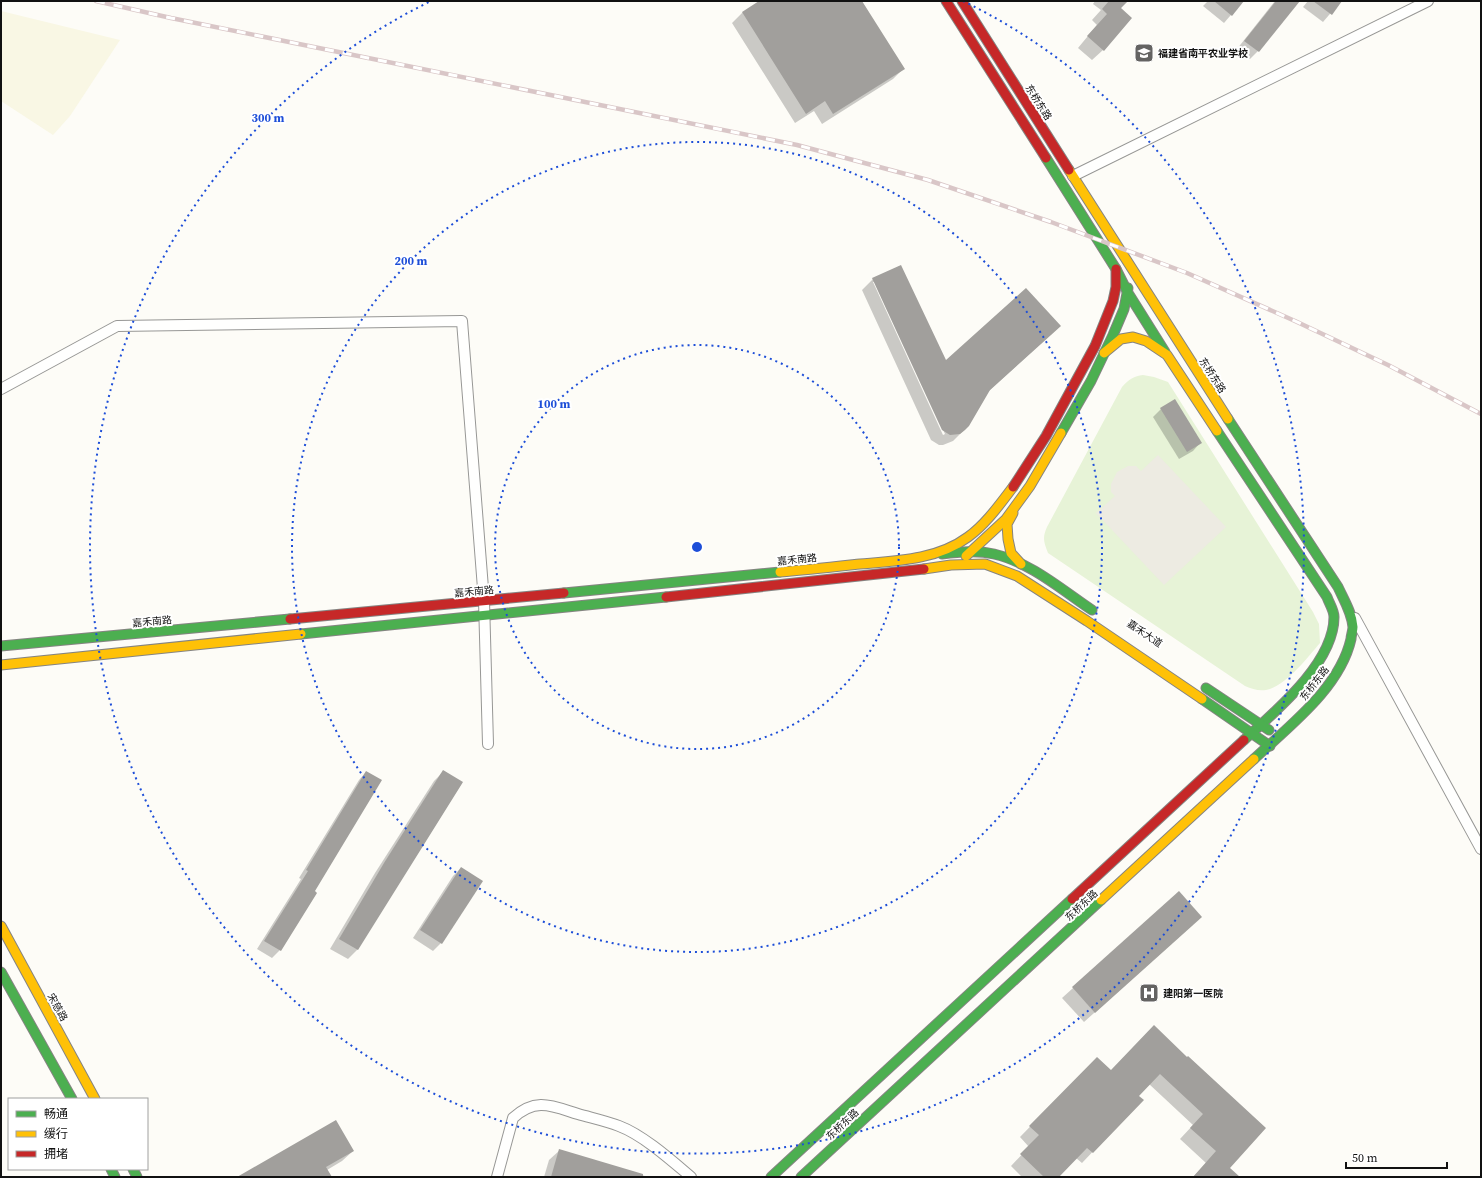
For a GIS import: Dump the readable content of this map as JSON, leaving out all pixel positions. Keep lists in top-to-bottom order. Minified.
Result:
{"streets":{"main road":["东桥东路","嘉禾南路","宋慈路"]},"places":{"school or university":["福建省南平农业学校"],"hospital":["建阳第一医院"]},"legend":["畅通","缓行","拥堵"],"scale_bar":"50 m","rings":["300 m","200 m","100 m"]}
